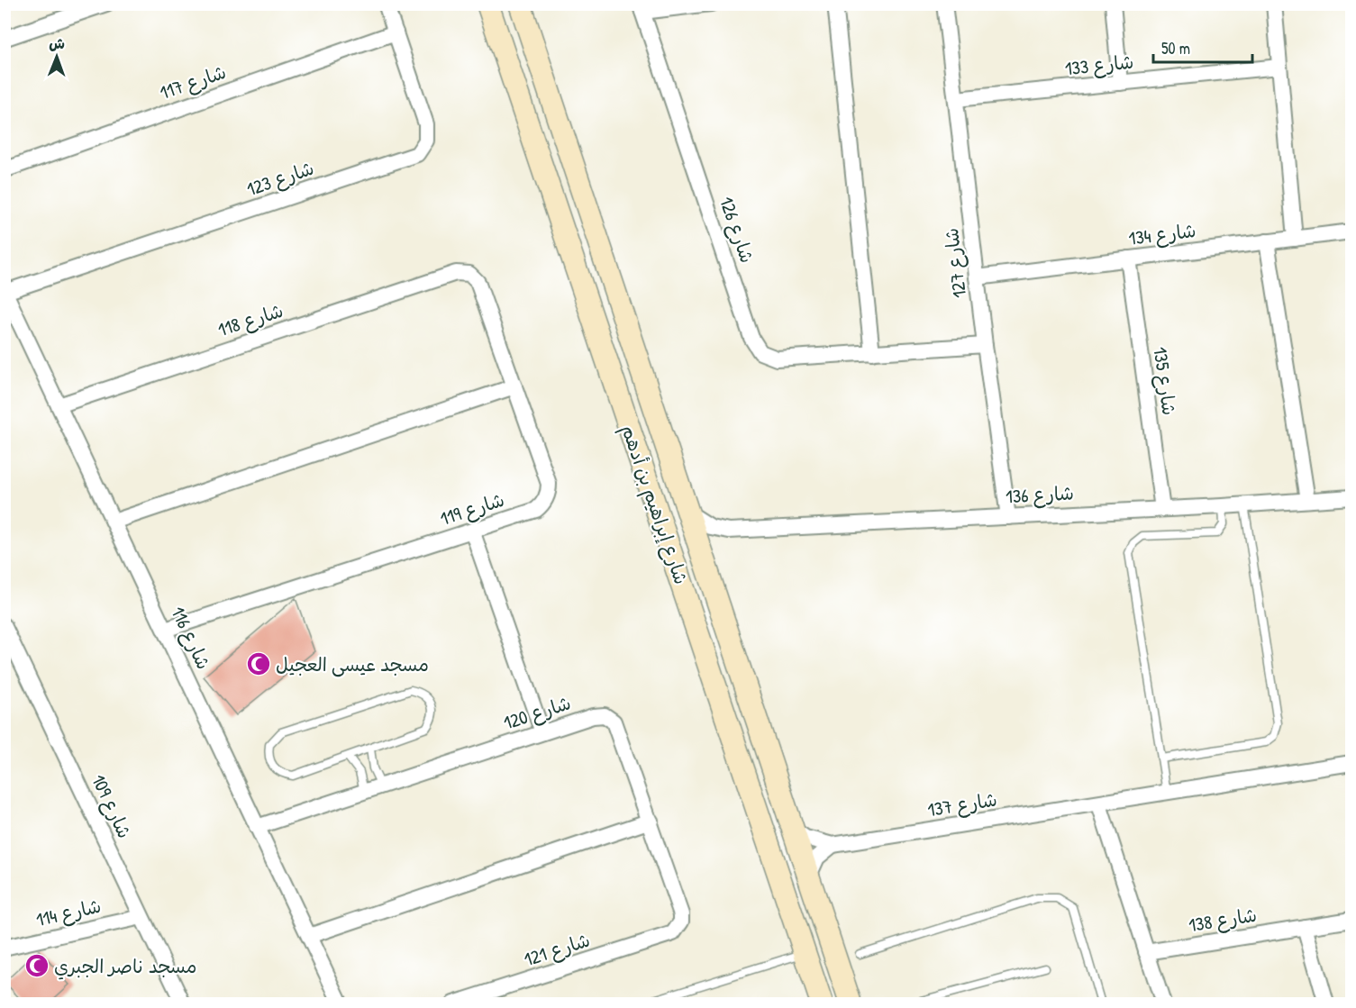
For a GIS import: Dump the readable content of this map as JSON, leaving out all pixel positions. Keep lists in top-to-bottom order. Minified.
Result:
{"streets":{"street":["شارع 133","شارع 117","شارع 123","شارع 126","شارع 134","شارع 127","شارع 118","شارع 135","شارع 136","شارع إبراهيم بن أدهم","شارع 119","شارع 116","شارع 120","شارع 137","شارع 109","شارع 114","شارع 138","شارع 121"]},"crossings":[["شارع 133","شارع 127"],["شارع 117","شارع 123"],["شارع 123","شارع 116"],["شارع 126","شارع 127"],["شارع 134","شارع 127"],["شارع 134","شارع 135"],["شارع 127","شارع 136"],["شارع 118","شارع 119"],["شارع 118","شارع 116"],["شارع 135","شارع 136"],["شارع 136","شارع إبراهيم بن أدهم"],["شارع إبراهيم بن أدهم","شارع 137"],["شارع 119","شارع 116"],["شارع 116","شارع 120"],["شارع 120","شارع 121"],["شارع 109","شارع 114"]],"places":{"mosque":["مسجد عيسى العجيل","مسجد ناصر الجبري"]},"scale_bar":"50 m","north":"top"}
